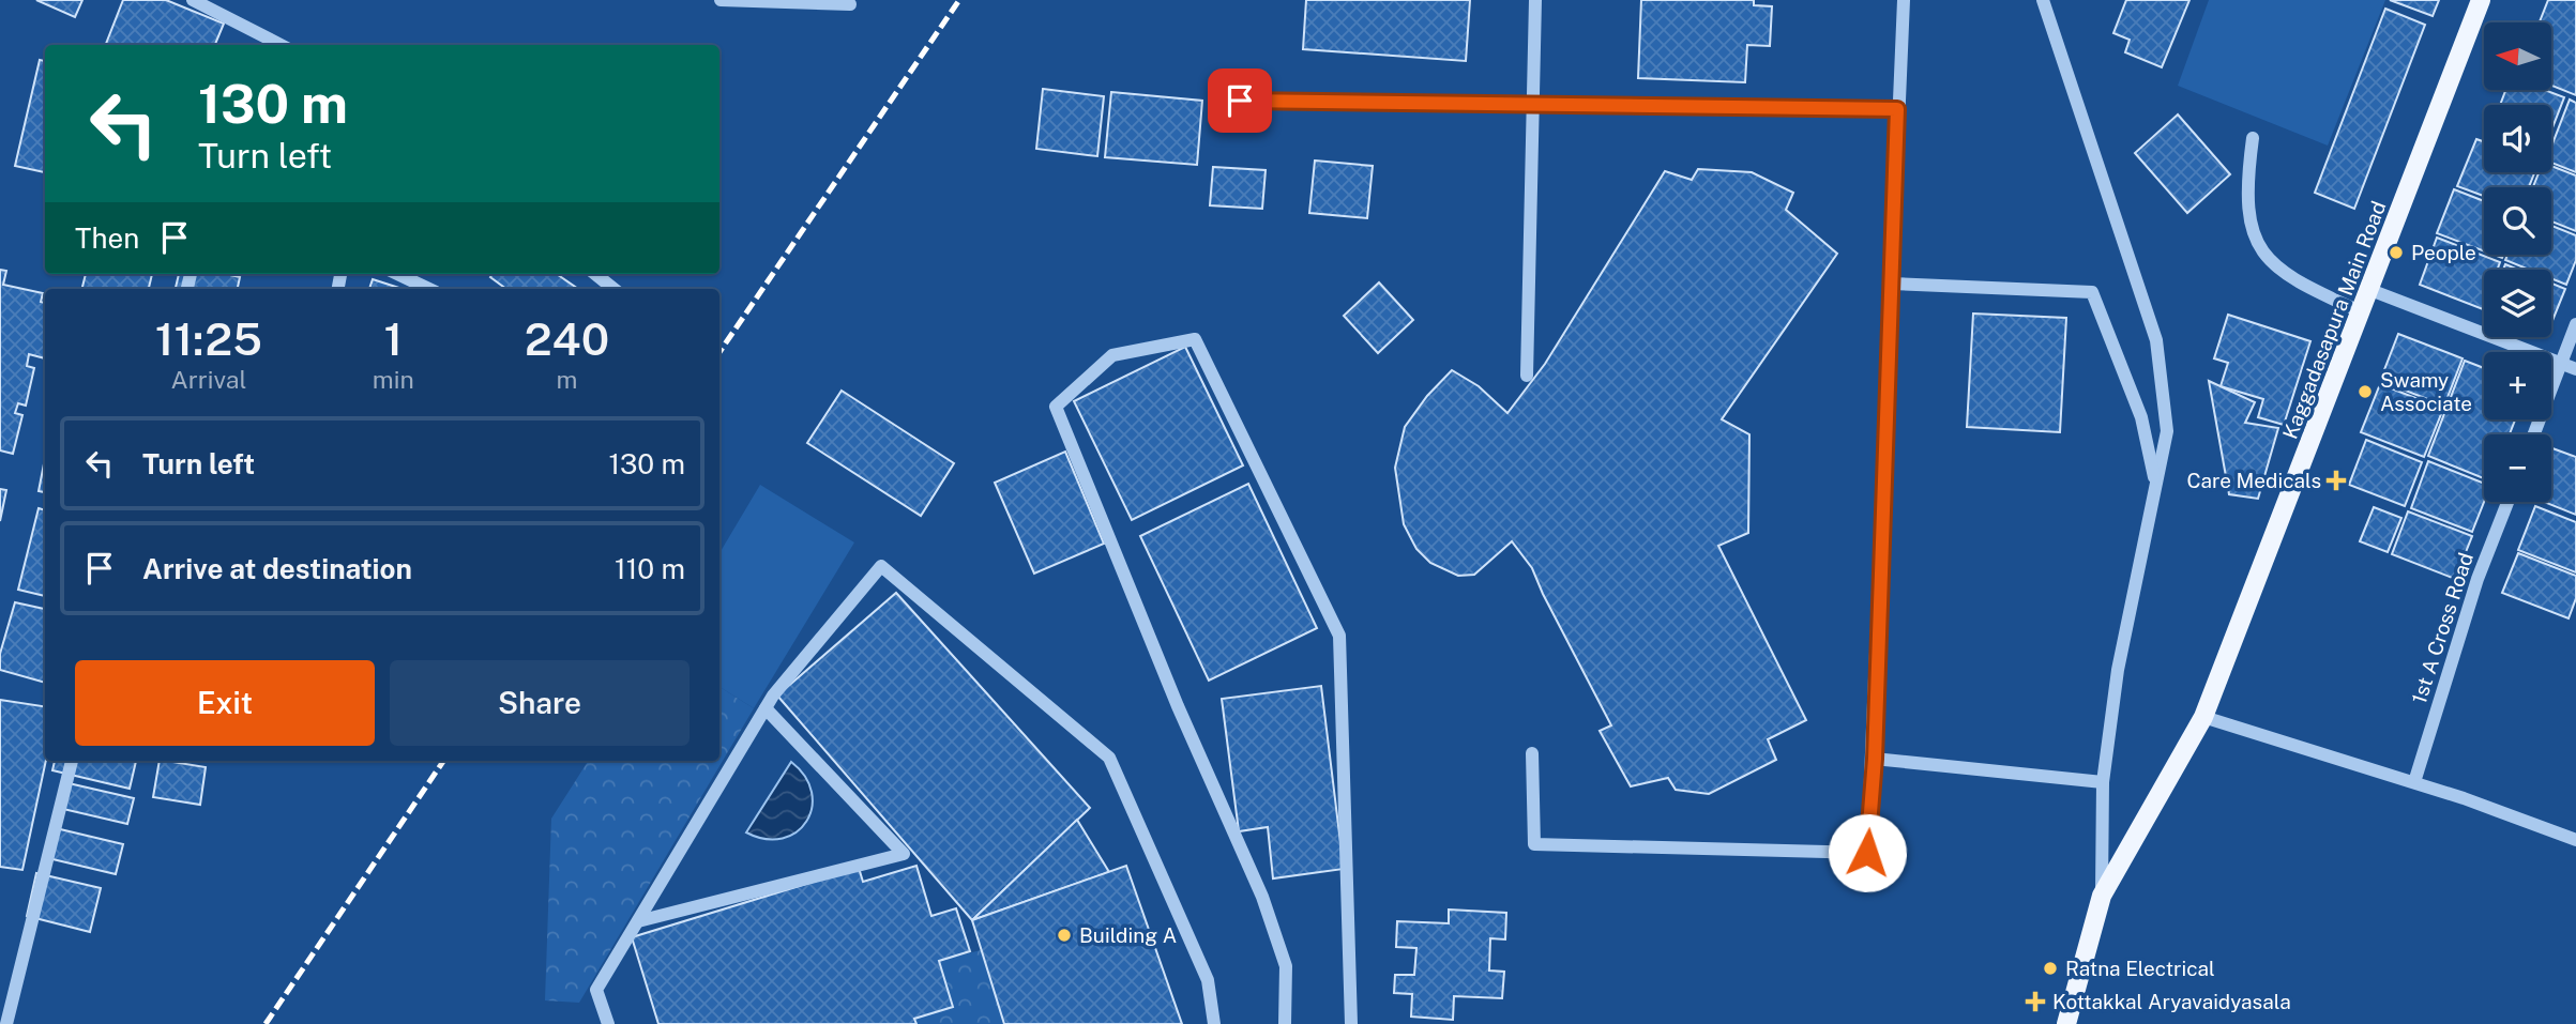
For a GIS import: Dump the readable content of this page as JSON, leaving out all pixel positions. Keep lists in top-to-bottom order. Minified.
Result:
{"streets":{"main road":["Kaggadasapura Main Road"],"street":["1st A Cross Road"]},"places":{"other":["People","Swamy Associate","Building A","Ratna Electrical"],"health":["Care Medicals","Kottakkal Aryavaidyasala"]},"north":"left","page":{"map_buttons":["+","−"],"turn":["130 m","Turn left"],"then":"Then","eta":["11:25","Arrival","1","min","240","m"],"list":[{"name":"Turn left","value":"130 m"},{"name":"Arrive at destination","value":"110 m"}],"buttons":["Exit","Share"]}}
